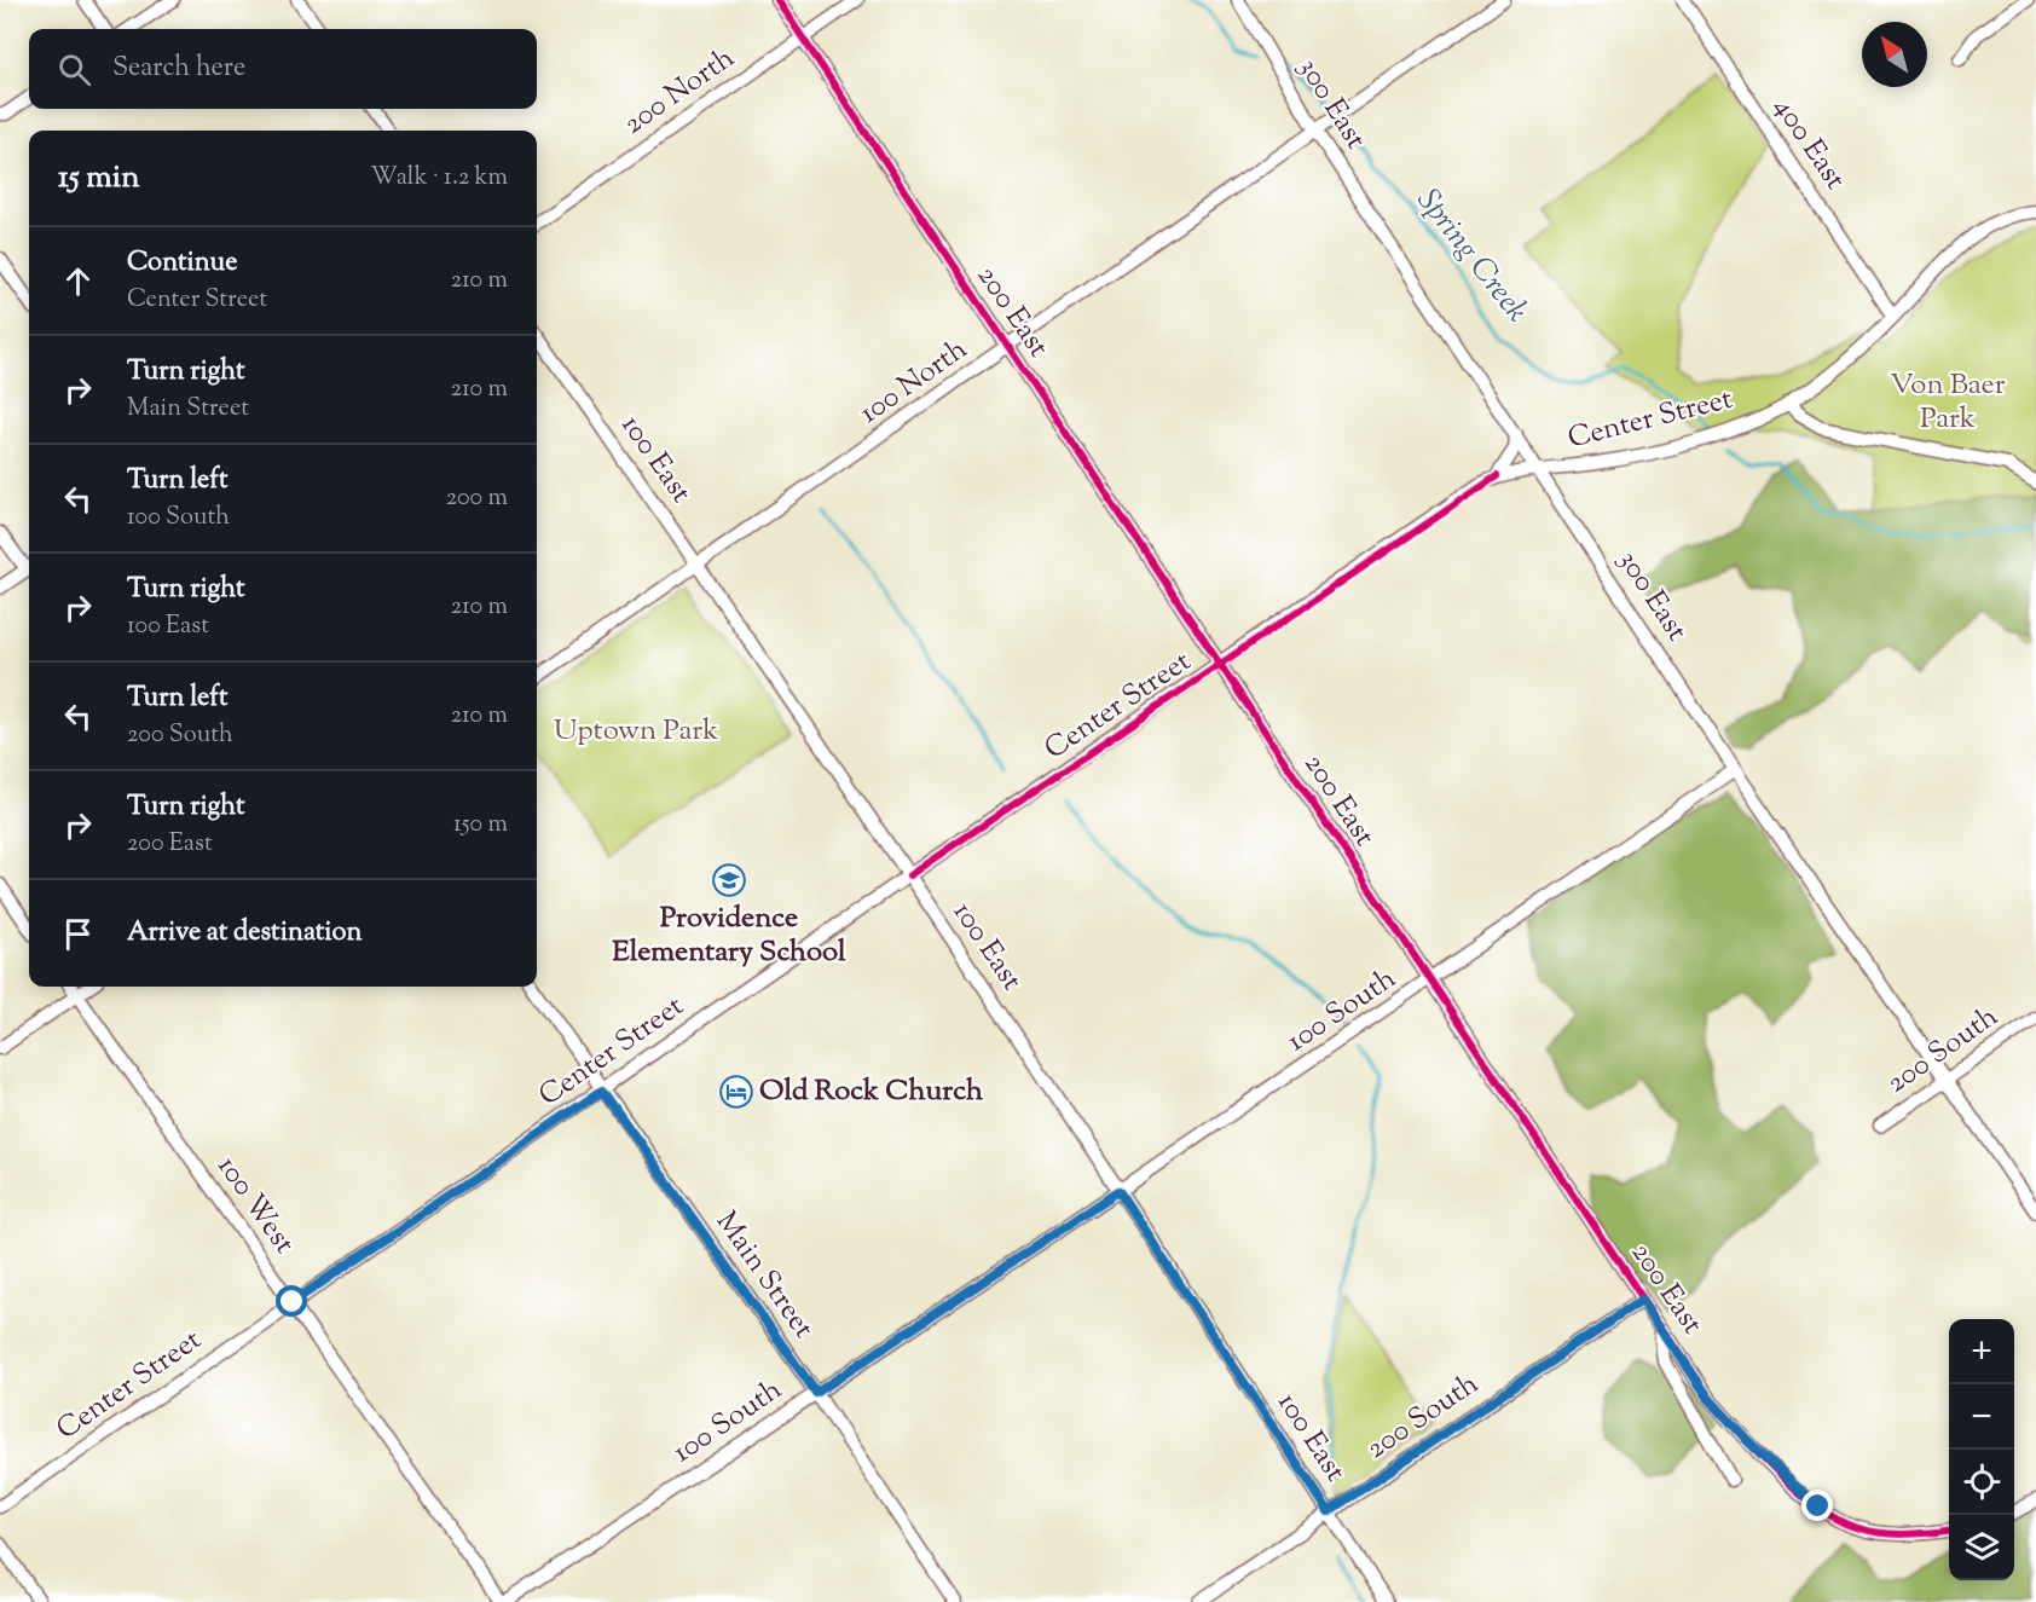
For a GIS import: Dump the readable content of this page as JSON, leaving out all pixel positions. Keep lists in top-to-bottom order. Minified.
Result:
{"streets":{"street":["200 North","300 East","400 East","200 East","100 North","Center Street","100 East","100 South","200 South","100 West","Main Street"]},"crossings":[["200 North","200 East"],["300 East","100 North"],["300 East","Center Street"],["300 East","100 South"],["300 East","200 South"],["400 East","Center Street"],["200 East","100 North"],["200 East","Center Street"],["200 East","100 South"],["200 East","200 South"],["100 North","100 East"],["Center Street","100 East"],["Center Street","100 West"],["Center Street","Main Street"],["100 East","100 South"],["100 East","200 South"],["100 South","100 West"],["100 South","Main Street"]],"water":["Spring Creek"],"parks":["Von Baer Park","Uptown Park"],"places":{"school or university":["Providence Elementary School"],"hotel":["Old Rock Church"]},"north":"top left","page":{"search":"Search here","heading":["15 min","Walk · 1.2 km"],"list":[["Continue","Center Street","210 m"],["Turn right","Main Street","210 m"],["Turn left","100 South","200 m"],["Turn right","100 East","210 m"],["Turn left","200 South","210 m"],["Turn right","200 East","150 m"],"Arrive at destination"],"map_buttons":["+","−"]}}
